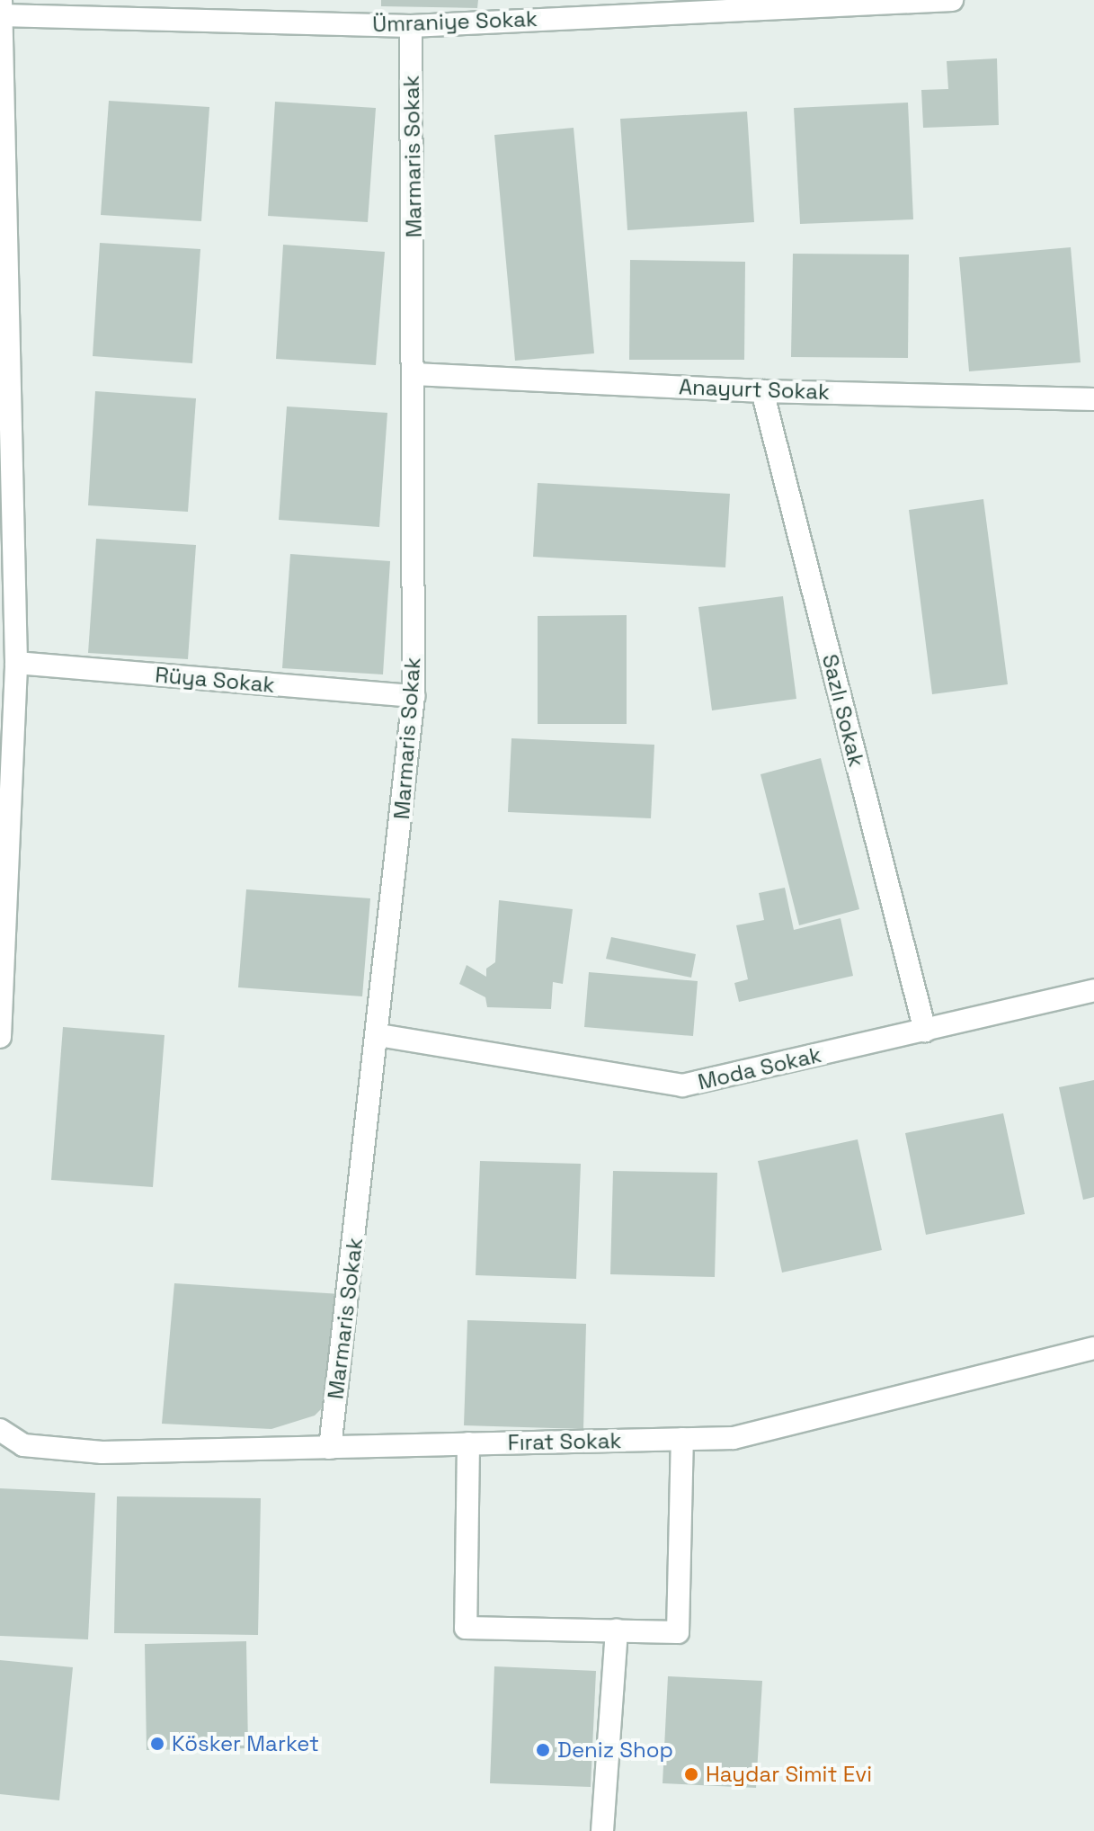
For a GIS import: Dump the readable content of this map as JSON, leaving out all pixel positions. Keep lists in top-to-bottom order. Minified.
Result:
{"streets":{"street":["Ümraniye Sokak","Marmaris Sokak","Anayurt Sokak","Rüya Sokak","Sazlı Sokak","Moda Sokak","Fırat Sokak"]},"crossings":[["Ümraniye Sokak","Marmaris Sokak"],["Marmaris Sokak","Anayurt Sokak"],["Marmaris Sokak","Rüya Sokak"],["Marmaris Sokak","Moda Sokak"],["Marmaris Sokak","Fırat Sokak"],["Anayurt Sokak","Sazlı Sokak"],["Sazlı Sokak","Moda Sokak"]],"places":["Kösker Market","Deniz Shop","Haydar Simit Evi"]}
